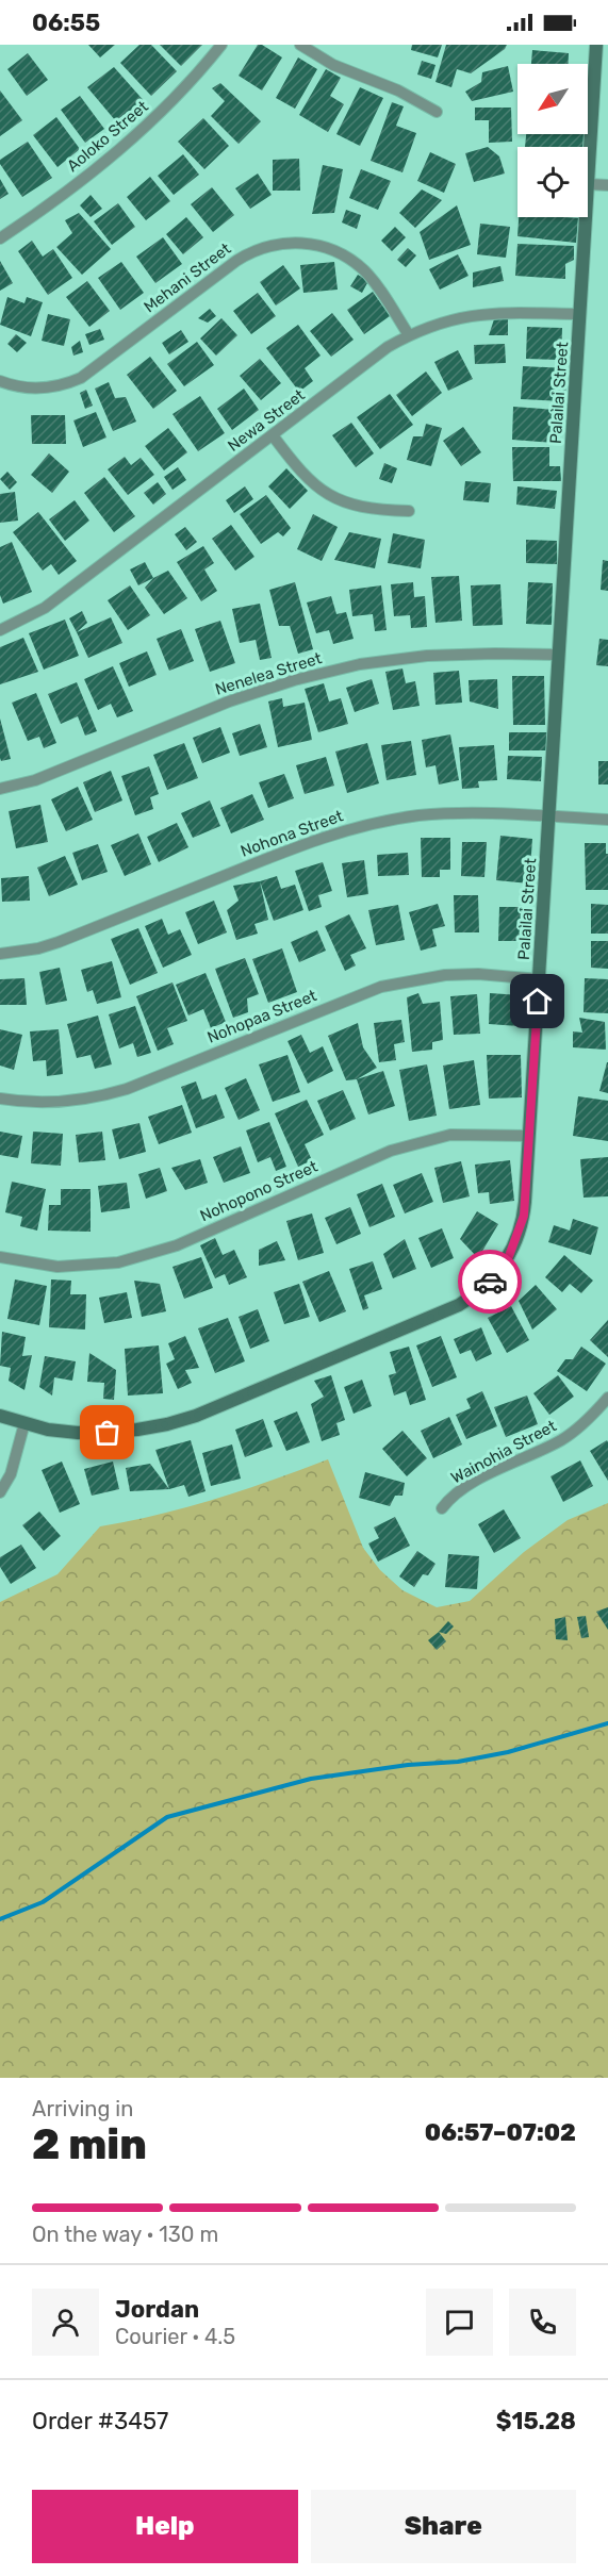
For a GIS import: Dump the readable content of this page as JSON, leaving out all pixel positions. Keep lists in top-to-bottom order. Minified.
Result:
{"streets":{"street":["Aoloko Street","Mehani Street","Palailai Street","Newa Street","Nenelea Street","Nohona Street","Nohopaa Street","Nohopono Street","Wainohia Street"]},"crossings":[["Mehani Street","Newa Street"],["Palailai Street","Newa Street"],["Palailai Street","Nenelea Street"],["Palailai Street","Nohona Street"],["Palailai Street","Nohopaa Street"],["Palailai Street","Nohopono Street"]],"north":"bottom left","page":{"status":"06:55","heading":["2 min","Arriving in","06:57–07:02"],"panel":["Jordan","Courier · 4.5","Order #3457","$15.28"],"bar":"On the way · 130 m","buttons":["Help","Share"]}}
